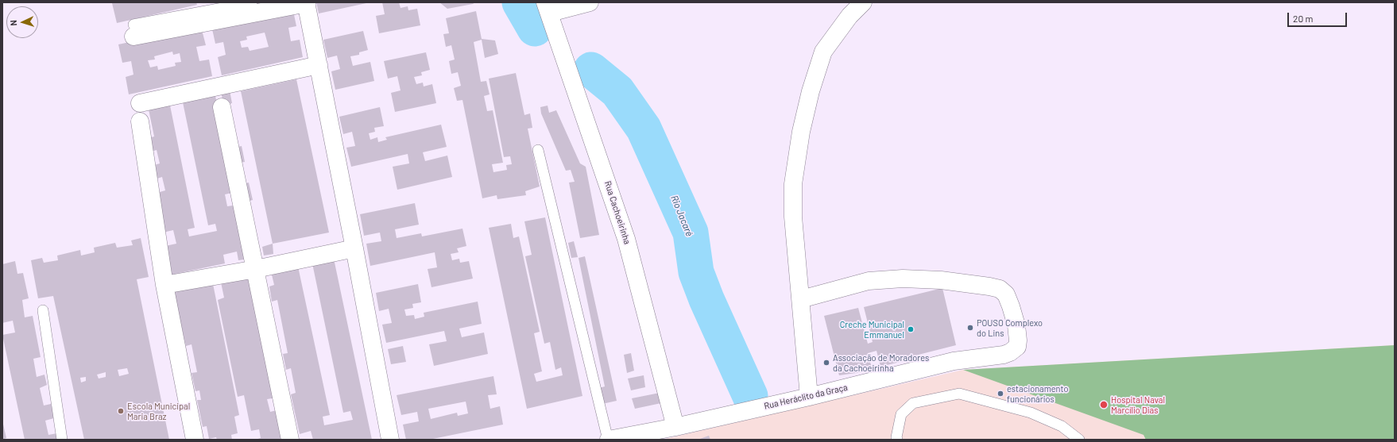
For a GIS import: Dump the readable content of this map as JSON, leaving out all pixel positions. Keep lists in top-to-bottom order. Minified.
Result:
{"streets":{"street":["Rua Cachoeirinha","Rua Heráclito da Graça"]},"crossings":[["Rua Cachoeirinha","Rua Heráclito da Graça"]],"water":["Rio Jacaré"],"places":["POUSO Complexo do Lins","Creche Municipal Emmanuel","Associação de Moradores da Cachoeirinha","estacionamento funcionários","Hospital Naval Marcílio Dias","Escola Municipal Maria Braz"],"scale_bar":"20 m","north":"left"}
